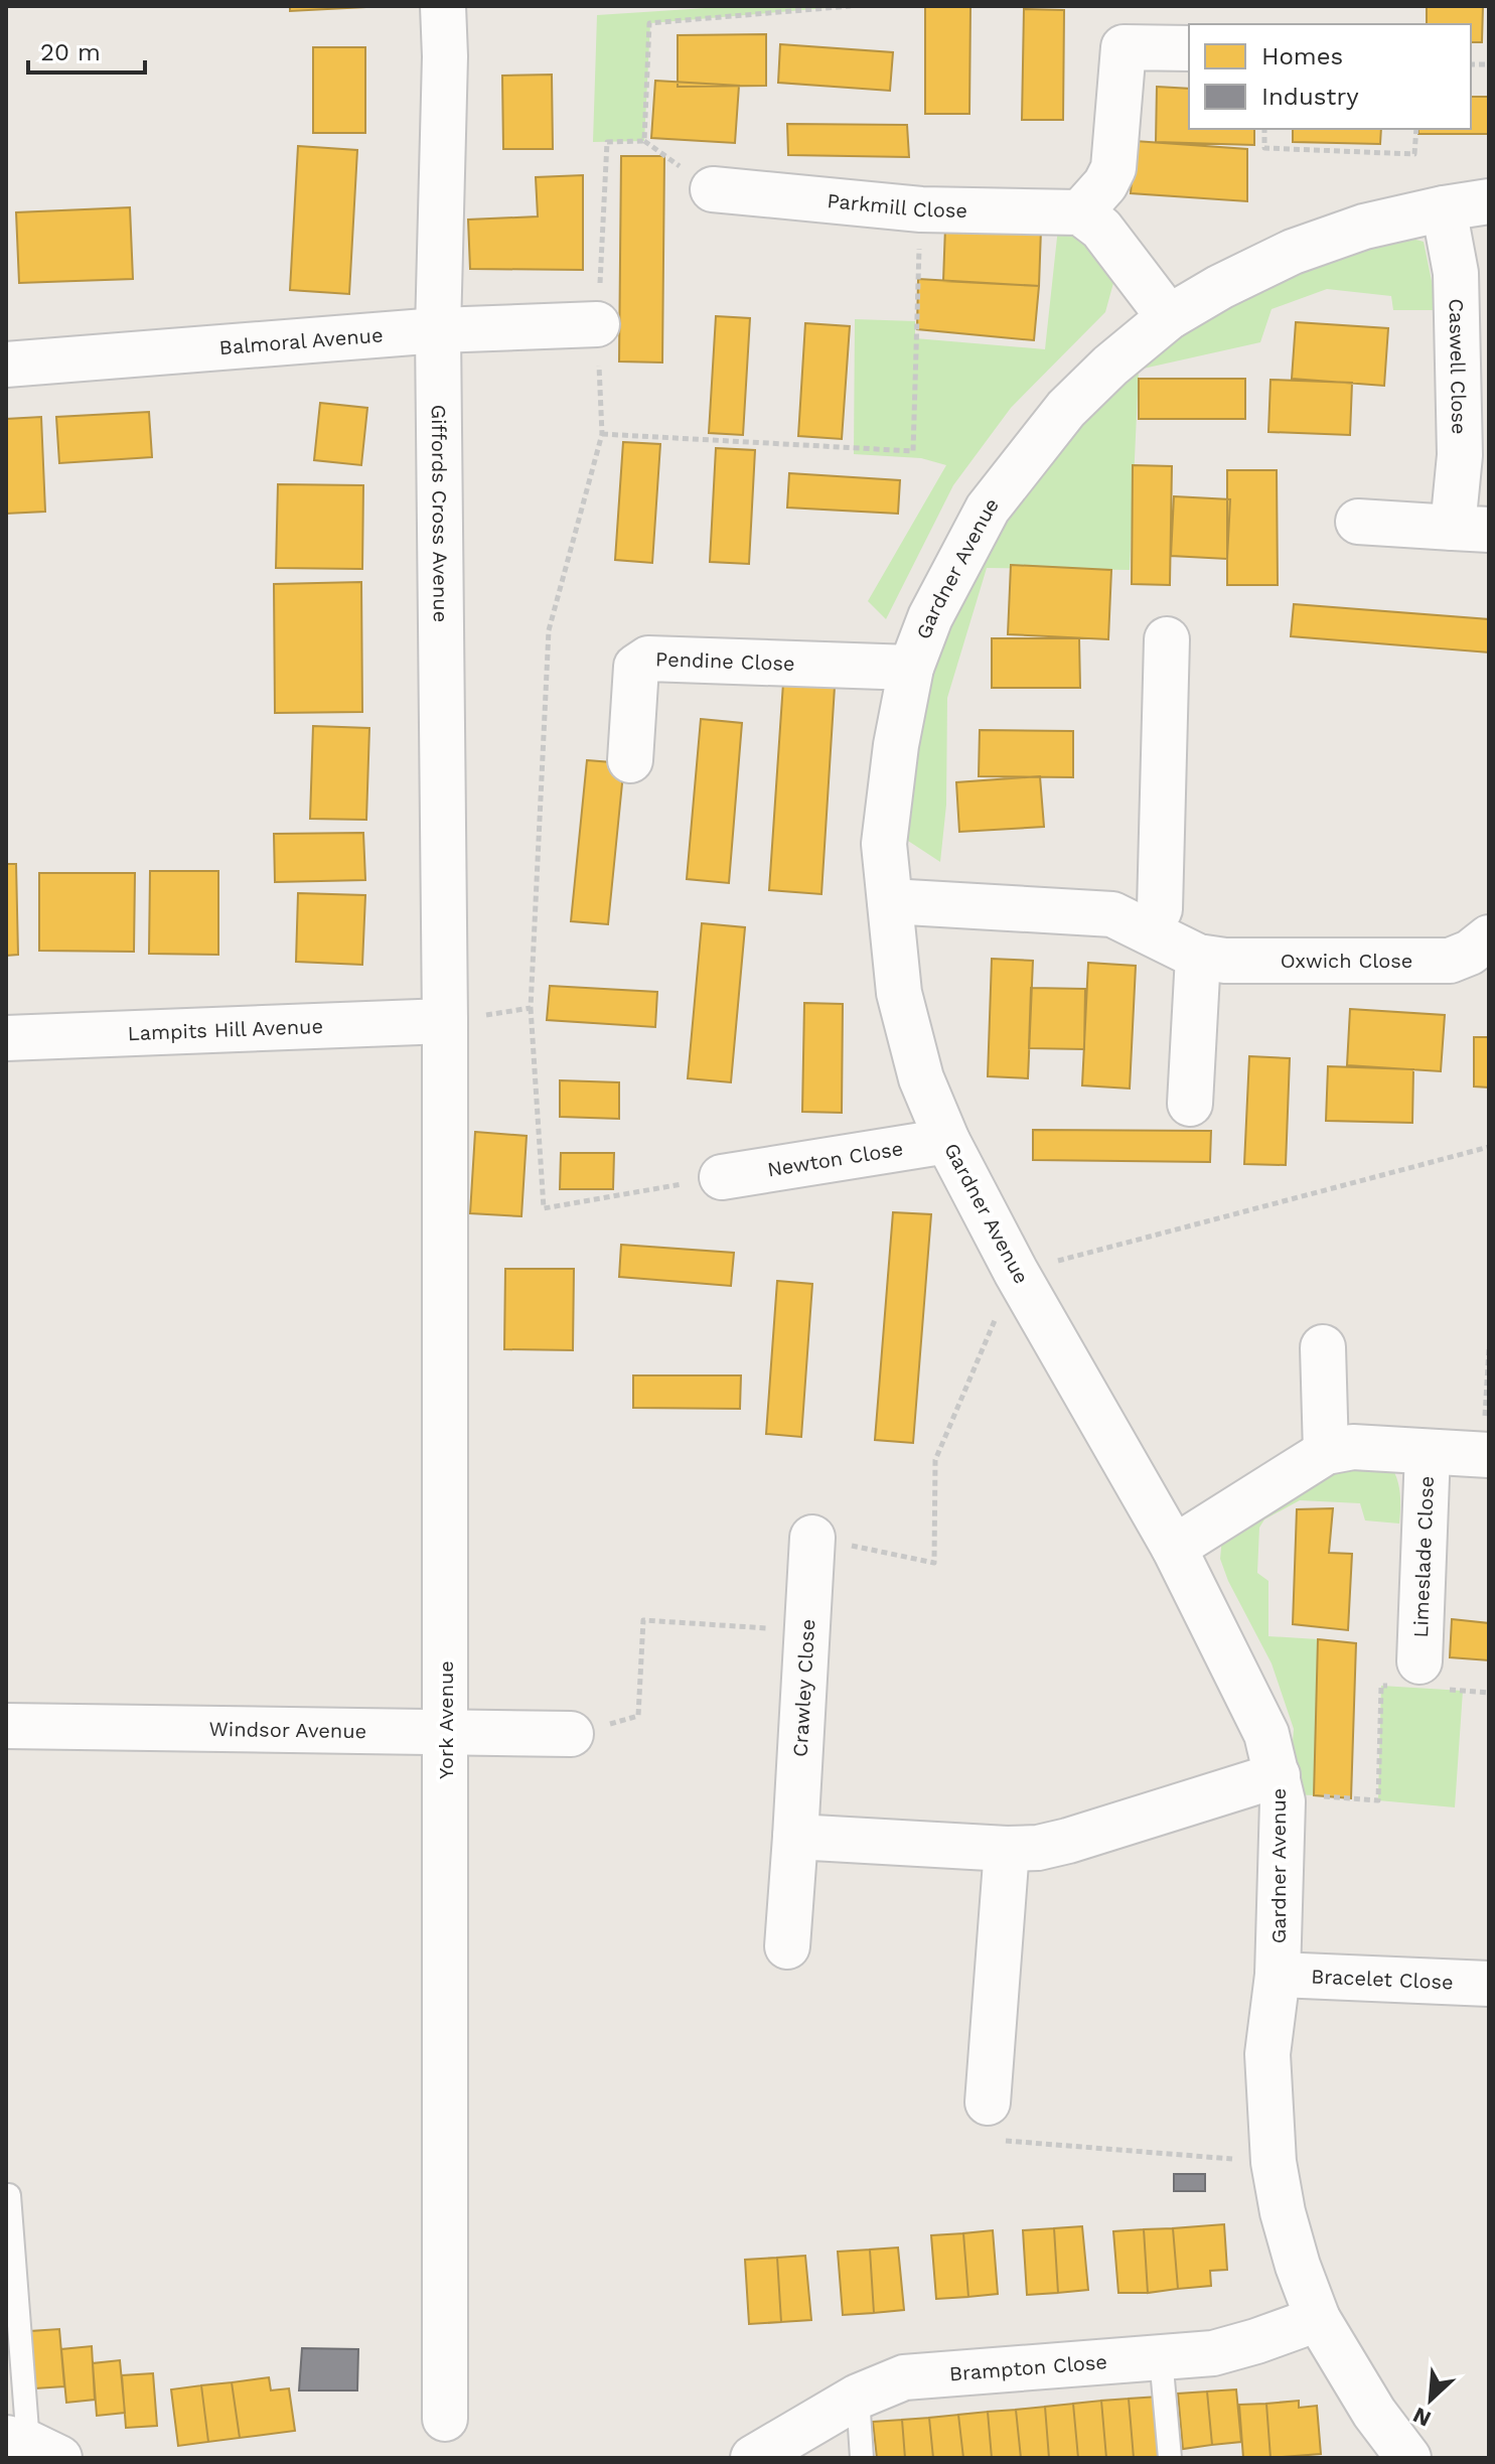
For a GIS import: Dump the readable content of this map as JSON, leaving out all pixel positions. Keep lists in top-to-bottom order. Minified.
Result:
{"streets":{"street":["Parkmill Close","Balmoral Avenue","Caswell Close","Giffords Cross Avenue","Gardner Avenue","Pendine Close","Oxwich Close","Lampits Hill Avenue","Newton Close","Limeslade Close","Crawley Close","York Avenue","Windsor Avenue","Bracelet Close","Brampton Close"]},"crossings":[["Balmoral Avenue","Giffords Cross Avenue"],["Caswell Close","Gardner Avenue"],["Giffords Cross Avenue","Lampits Hill Avenue"],["Giffords Cross Avenue","York Avenue"],["Gardner Avenue","Pendine Close"],["Gardner Avenue","Oxwich Close"],["Gardner Avenue","Newton Close"],["Gardner Avenue","Limeslade Close"],["Gardner Avenue","Bracelet Close"],["Gardner Avenue","Brampton Close"],["Lampits Hill Avenue","York Avenue"],["York Avenue","Windsor Avenue"]],"legend":["Homes","Industry"],"scale_bar":"20 m","north":"bottom left"}
